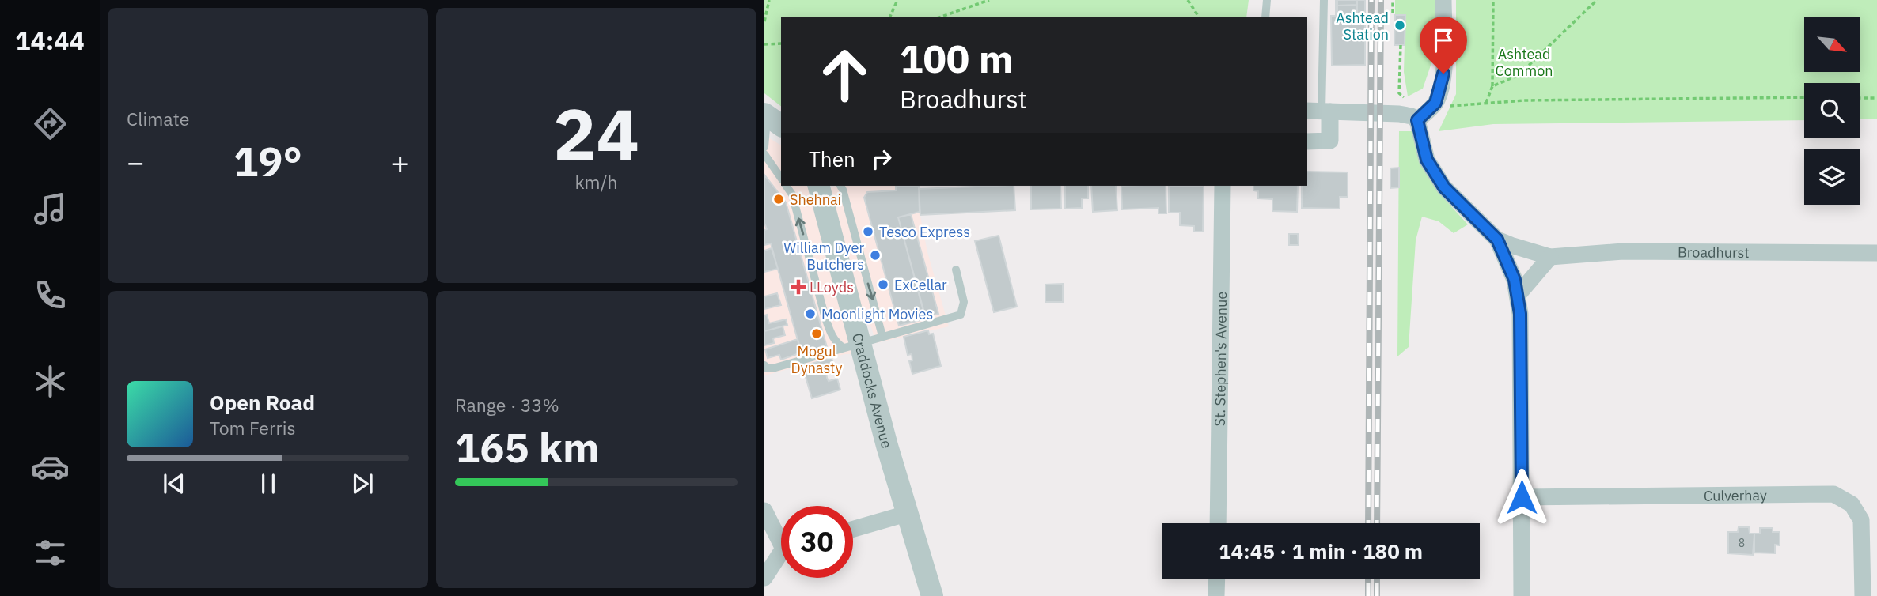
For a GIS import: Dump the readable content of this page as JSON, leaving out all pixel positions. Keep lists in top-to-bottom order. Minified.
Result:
{"streets":{"street":["Broadhurst","St. Stephen's Avenue","Craddocks Avenue","Culverhay"]},"parks":["Ashtead Common"],"places":{"other":["Ashtead Station","Shehnai","Tesco Express","William Dyer Butchers","ExCellar","Moonlight Movies","Mogul Dynasty"],"health":["LLoyds"]},"house_numbers":["8"],"north":"bottom right","page":{"tabs":"14:44","tile":["Climate",["24","km/h"],["Range · 33%","165 km"]],"turn":["100 m","Broadhurst"],"then":"Then","heat":["−","19°","+"],"song":["Open Road","Tom Ferris"],"limit":"30","trip":"14:45 · 1 min · 180 m"}}
